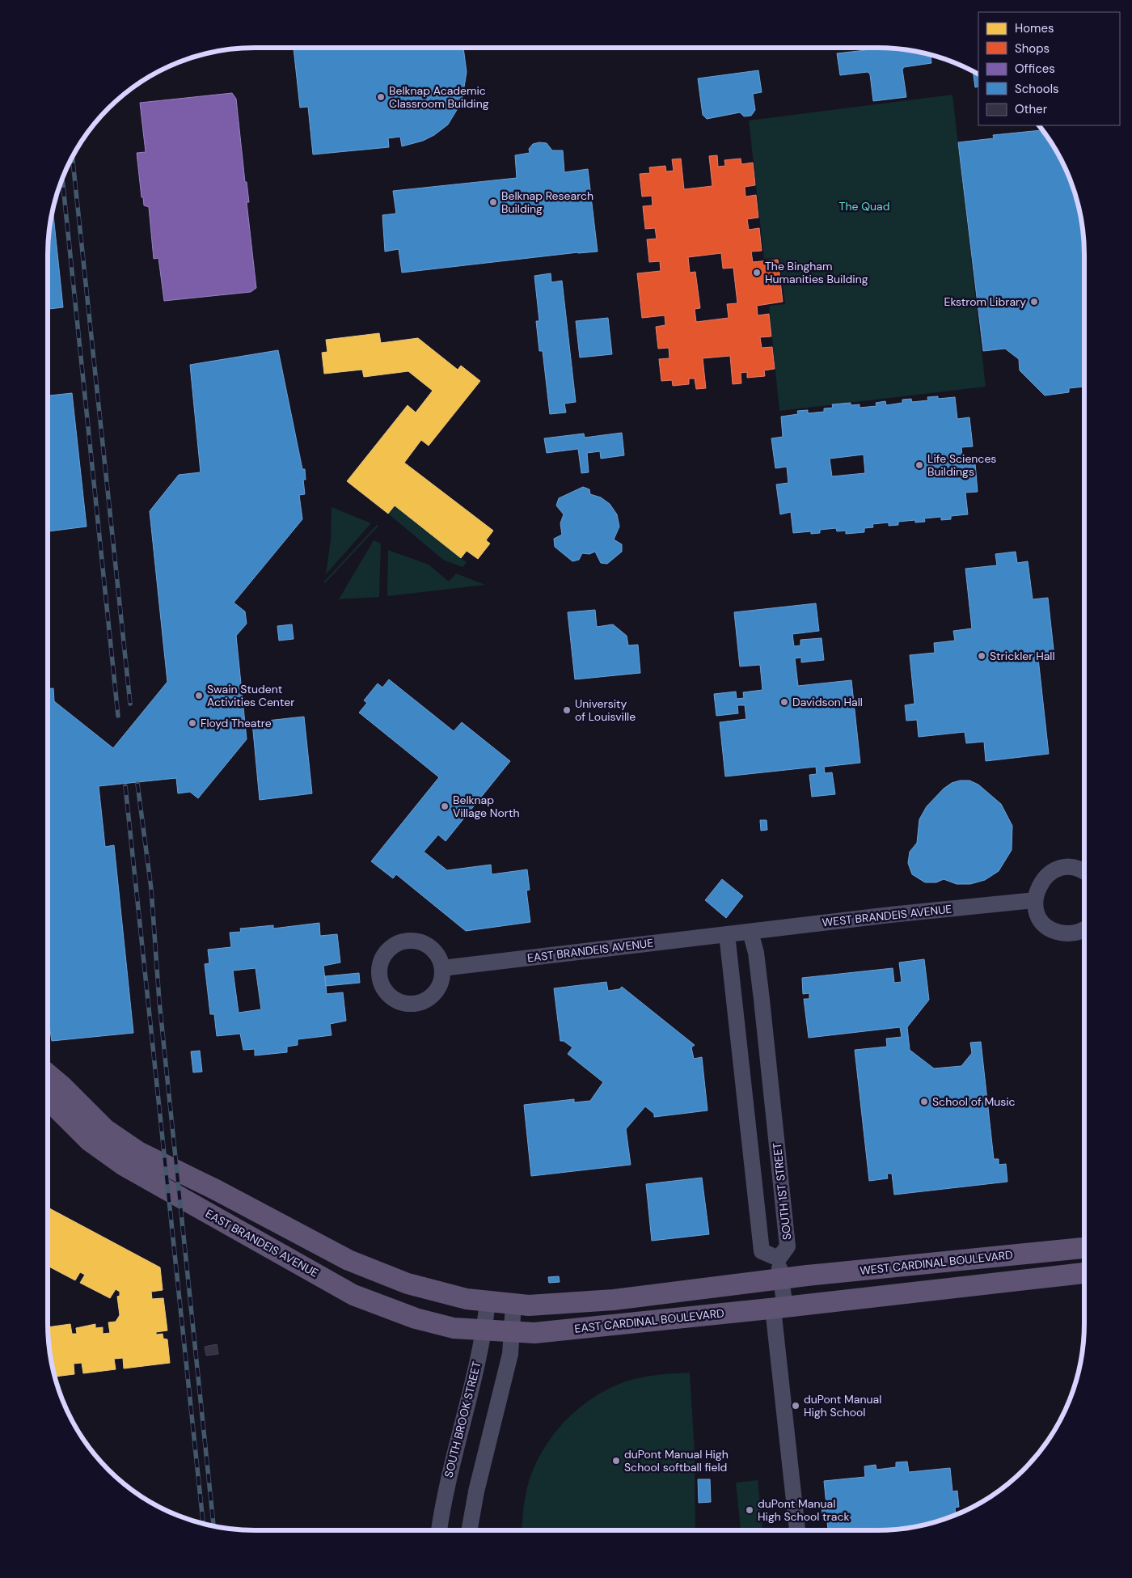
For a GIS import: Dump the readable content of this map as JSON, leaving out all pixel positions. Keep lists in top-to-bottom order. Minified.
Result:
{"streets":{"main road":["EAST BRANDEIS AVENUE","WEST CARDINAL BOULEVARD","EAST CARDINAL BOULEVARD"],"street":["WEST BRANDEIS AVENUE","SOUTH 1ST STREET","SOUTH BROOK STREET"]},"crossings":[["WEST BRANDEIS AVENUE","EAST BRANDEIS AVENUE"],["WEST BRANDEIS AVENUE","SOUTH 1ST STREET"],["EAST BRANDEIS AVENUE","SOUTH 1ST STREET"],["EAST BRANDEIS AVENUE","EAST CARDINAL BOULEVARD"],["EAST BRANDEIS AVENUE","SOUTH BROOK STREET"],["SOUTH 1ST STREET","WEST CARDINAL BOULEVARD"]],"parks":["The Quad"],"places":["Belknap Academic Classroom Building","Belknap Research Building","The Bingham Humanities Building","Ekstrom Library","Life Sciences Buildings","Strickler Hall","Swain Student Activities Center","Davidson Hall","University of Louisville","Floyd Theatre","Belknap Village North","School of Music","duPont Manual High School","duPont Manual High School softball field","duPont Manual High School track"],"legend":["Homes","Shops","Offices","Schools","Other"]}
